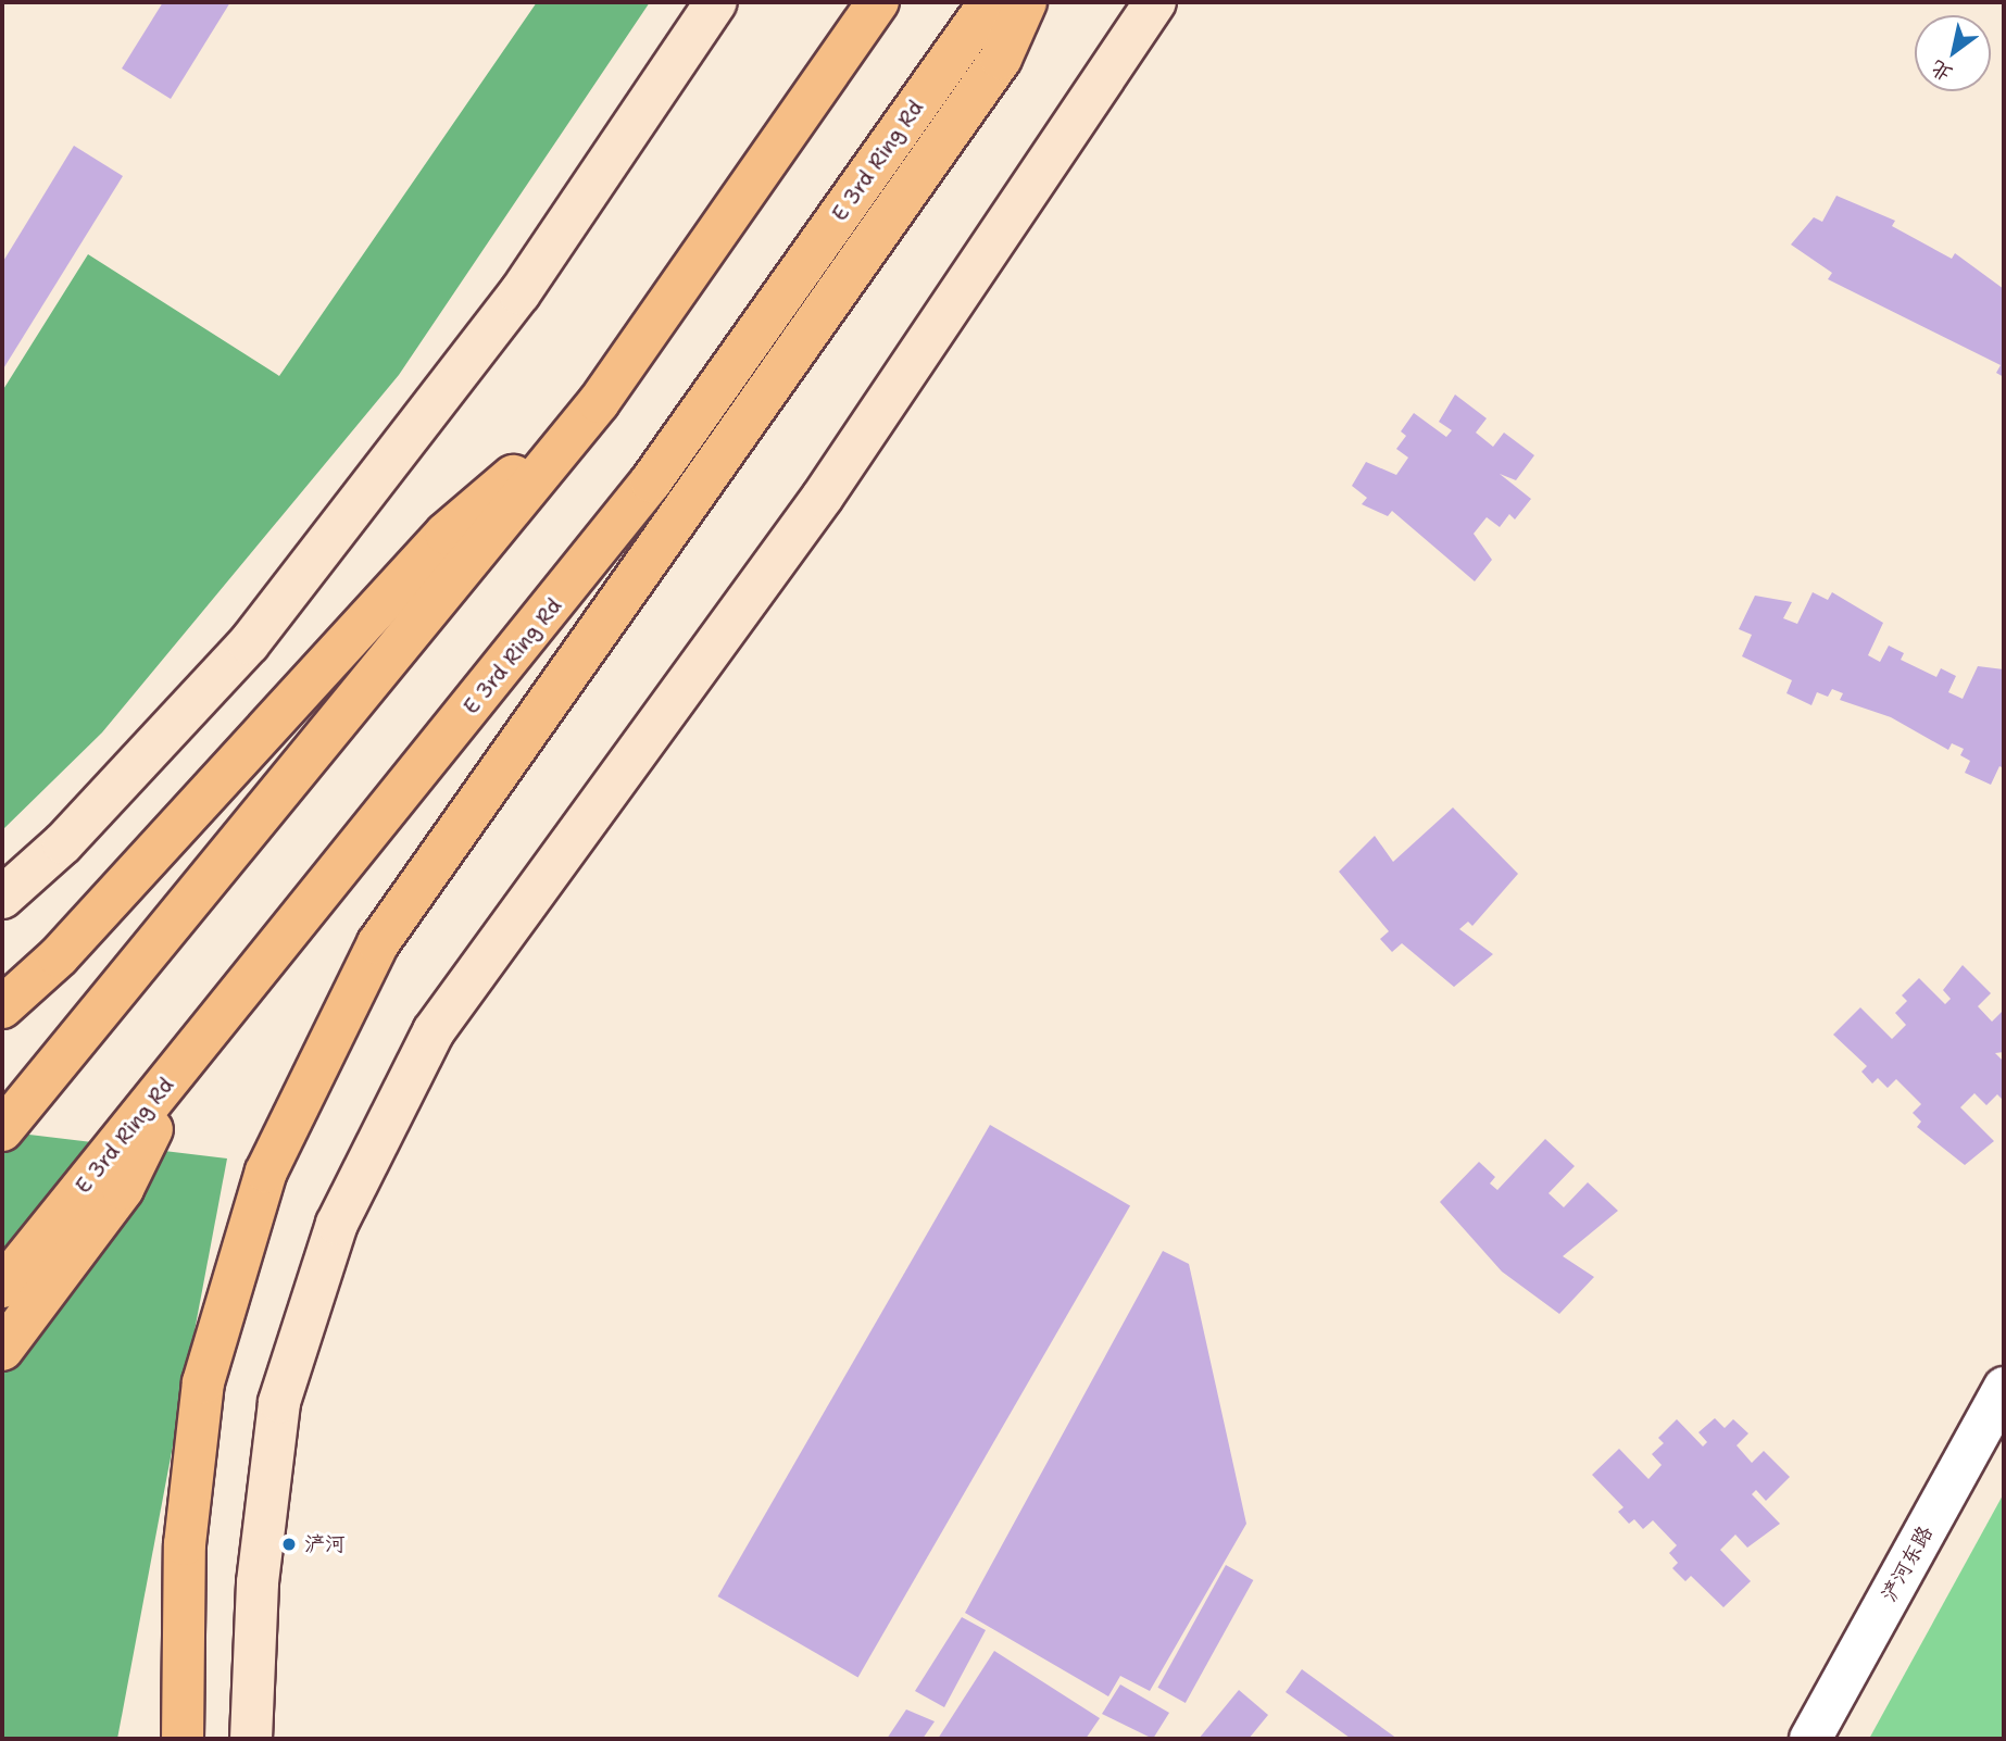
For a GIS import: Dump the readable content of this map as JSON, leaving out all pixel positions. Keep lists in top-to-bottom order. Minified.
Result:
{"streets":{"highway":["E 3rd Ring Rd"],"street":["浐河东路"]},"places":["浐河"],"north":"bottom left"}
